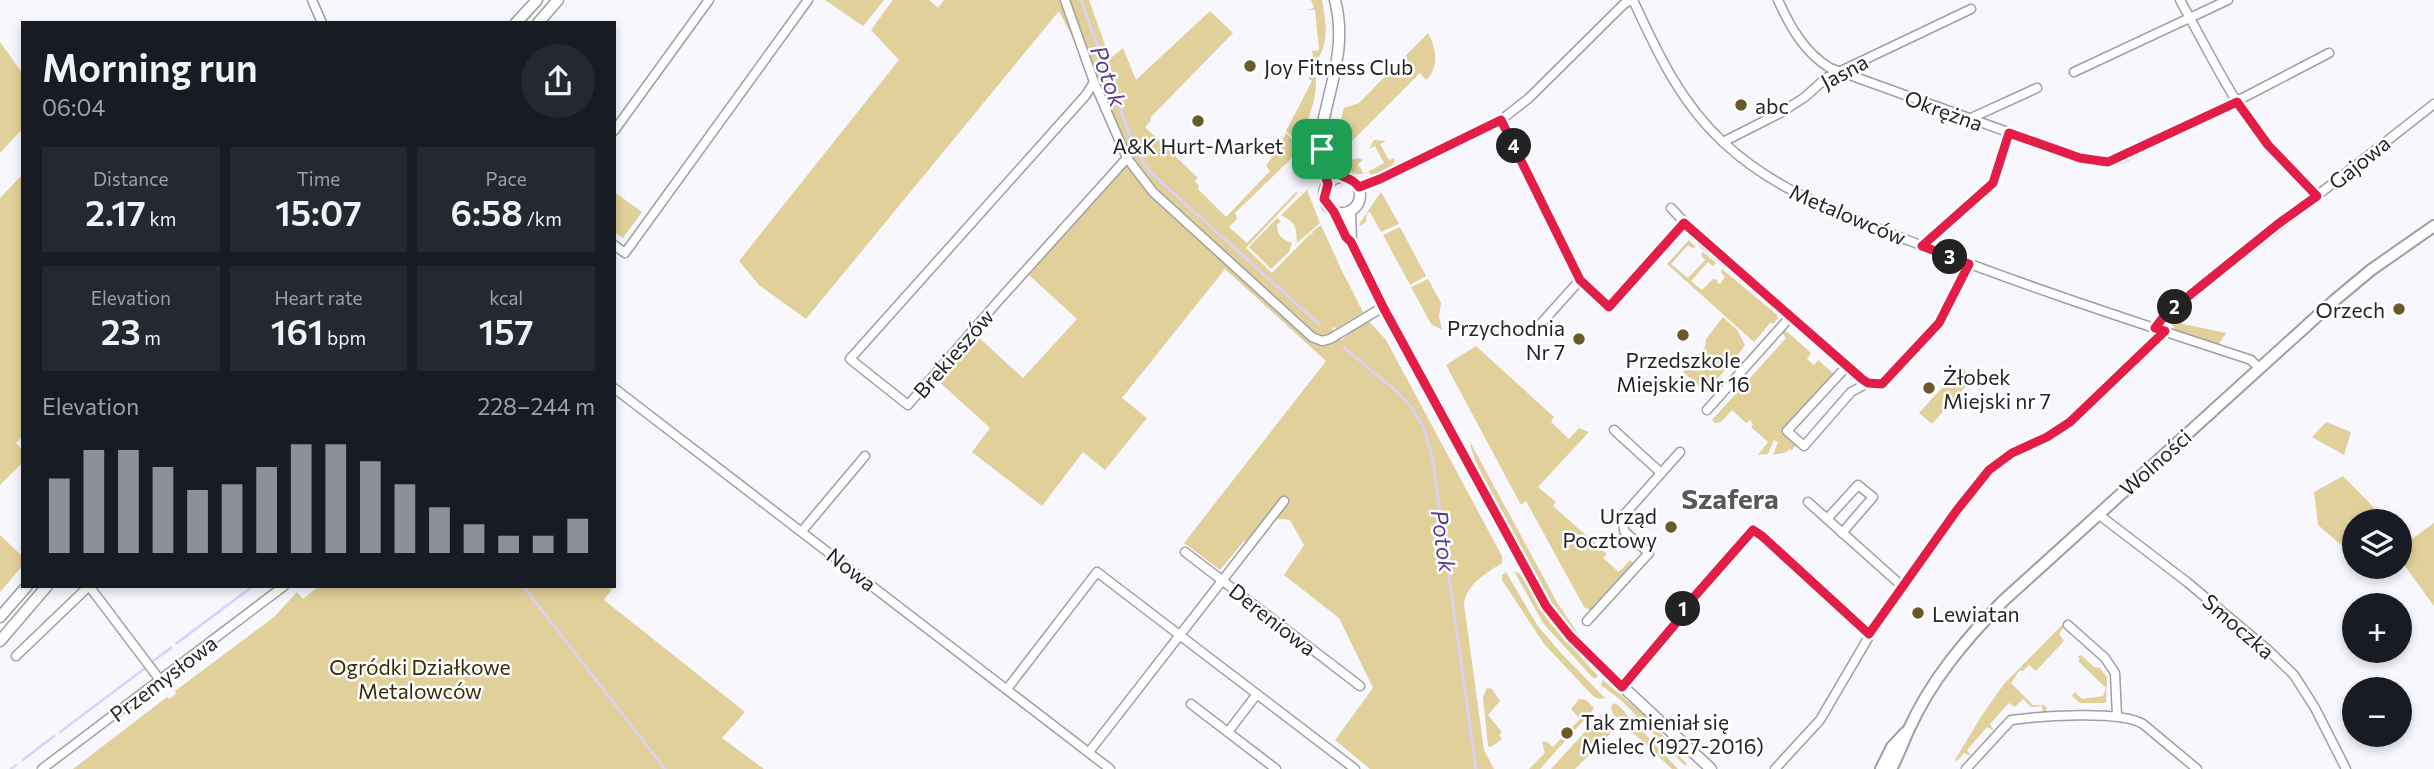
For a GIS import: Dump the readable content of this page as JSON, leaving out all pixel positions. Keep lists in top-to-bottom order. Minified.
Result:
{"streets":{"main road":["Wolności"],"street":["Jasna","Okrężna","Gajowa","Metalowców","Brekieszów","Nowa","Dereniowa","Smoczka","Przemysłowa"]},"crossings":[["Jasna","Okrężna"],["Jasna","Metalowców"],["Gajowa","Metalowców"],["Metalowców","Wolności"],["Wolności","Smoczka"]],"districts":["Szafera"],"water":["Potok"],"parks":["Ogródki Działkowe Metalowców"],"places":["Joy Fitness Club","abc","A&K Hurt-Market","Orzech","Przedszkole Miejskie Nr 16","Przychodnia Nr 7","Żłobek Miejski nr 7","Urząd Pocztowy","Lewiatan","Tak zmieniał się Mielec (1927-2016)"],"page":{"heading":["Morning run","06:04"],"pins":["4","3","2","1"],"stats":[["Distance","2.17 km"],["Time","15:07"],["Pace","6:58 /km"],["Elevation","23 m"],["Heart rate","161 bpm"],["kcal","157"]],"chart":["Elevation","228–244 m"],"map_buttons":["+","−"]}}
